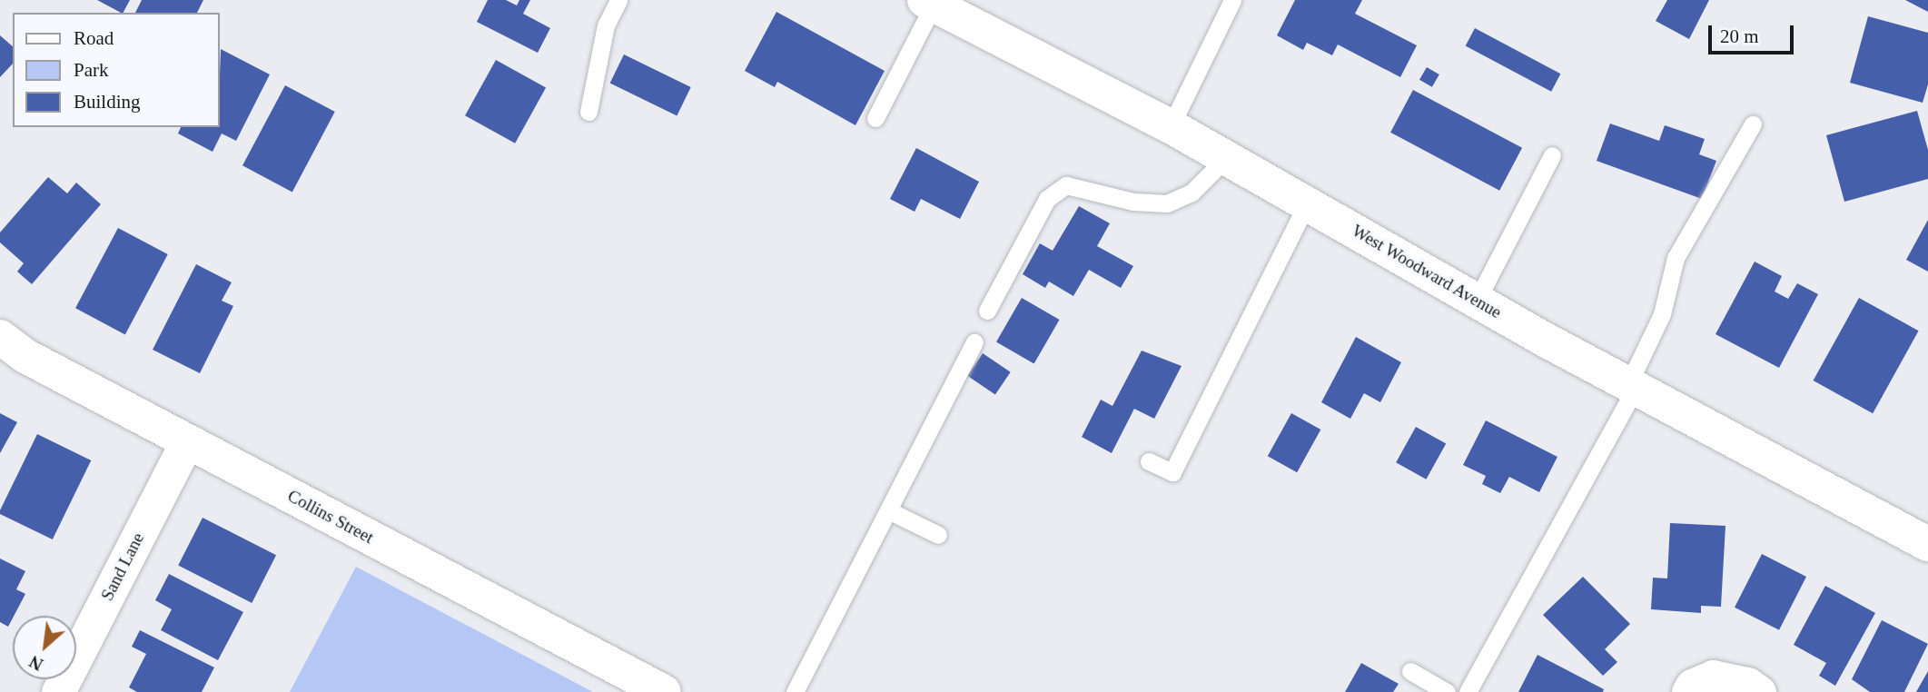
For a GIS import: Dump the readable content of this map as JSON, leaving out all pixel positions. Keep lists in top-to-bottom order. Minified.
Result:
{"streets":{"street":["West Woodward Avenue","Collins Street","Sand Lane"]},"crossings":[["Collins Street","Sand Lane"]],"legend":["Road","Park","Building"],"scale_bar":"20 m","north":"bottom left"}
